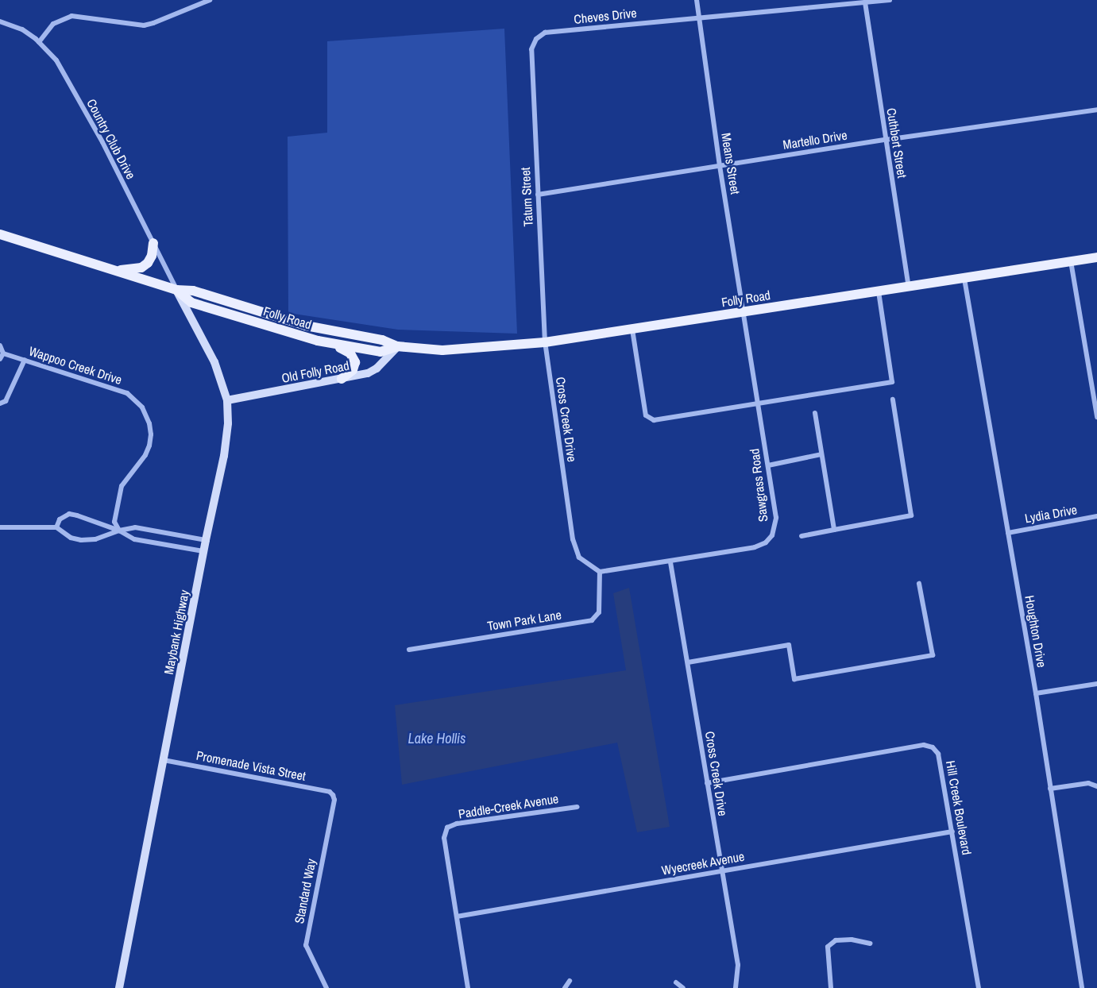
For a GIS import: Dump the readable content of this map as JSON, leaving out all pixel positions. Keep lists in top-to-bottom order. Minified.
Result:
{"streets":{"main road":["Folly Road","Old Folly Road","Maybank Highway"],"street":["Cheves Drive","Country Club Drive","Martello Drive","Cuthbert Street","Means Street","Tatum Street","Wappoo Creek Drive","Cross Creek Drive","Sawgrass Road","Lydia Drive","Town Park Lane","Houghton Drive","Promenade Vista Street","Paddle-Creek Avenue","Hill Creek Boulevard","Wyecreek Avenue","Standard Way"]},"crossings":[["Cheves Drive","Cuthbert Street"],["Cheves Drive","Means Street"],["Cheves Drive","Tatum Street"],["Country Club Drive","Folly Road"],["Country Club Drive","Maybank Highway"],["Martello Drive","Cuthbert Street"],["Martello Drive","Means Street"],["Martello Drive","Tatum Street"],["Cuthbert Street","Folly Road"],["Means Street","Folly Road"],["Means Street","Sawgrass Road"],["Tatum Street","Folly Road"],["Tatum Street","Cross Creek Drive"],["Folly Road","Old Folly Road"],["Folly Road","Cross Creek Drive"],["Folly Road","Sawgrass Road"],["Folly Road","Houghton Drive"],["Folly Road","Maybank Highway"],["Old Folly Road","Maybank Highway"],["Cross Creek Drive","Sawgrass Road"],["Cross Creek Drive","Town Park Lane"],["Cross Creek Drive","Hill Creek Boulevard"],["Cross Creek Drive","Wyecreek Avenue"],["Sawgrass Road","Town Park Lane"],["Lydia Drive","Houghton Drive"],["Maybank Highway","Promenade Vista Street"],["Promenade Vista Street","Standard Way"],["Paddle-Creek Avenue","Wyecreek Avenue"],["Hill Creek Boulevard","Wyecreek Avenue"]],"water":["Lake Hollis"]}
